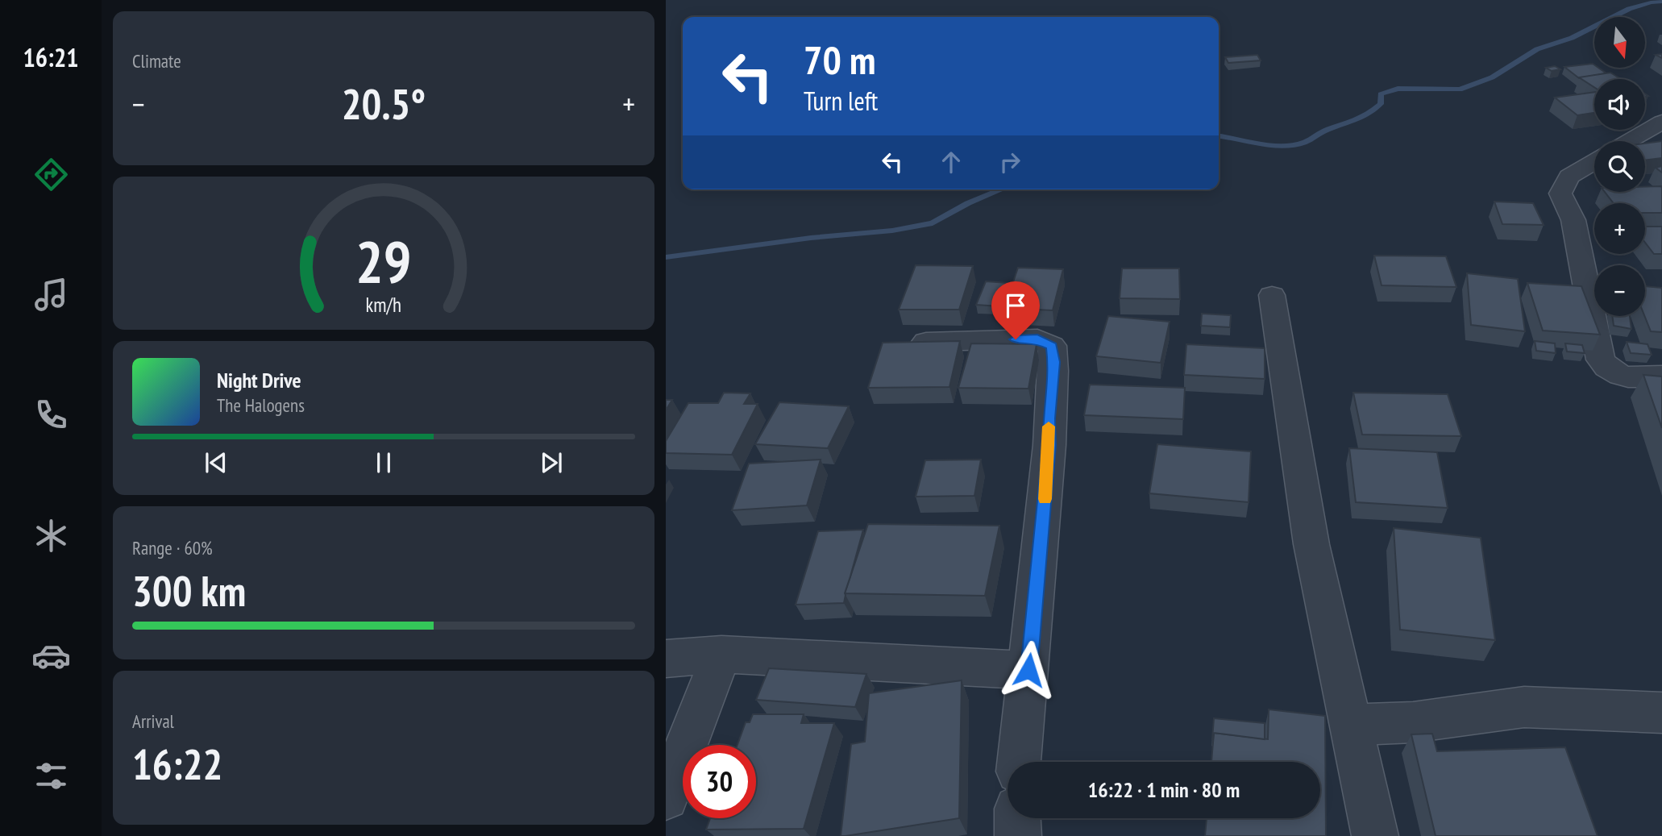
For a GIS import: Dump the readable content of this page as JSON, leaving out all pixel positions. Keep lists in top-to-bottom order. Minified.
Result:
{"north":"bottom","page":{"tabs":"16:21","tile":["Climate",["Range · 60%","300 km"],["Arrival","16:22"]],"map_buttons":["+","−"],"turn":["70 m","Turn left"],"heat":["−","20.5°","+"],"song":["Night Drive","The Halogens"],"limit":"30","trip":"16:22 · 1 min · 80 m","gauge":["29","km/h"]}}
